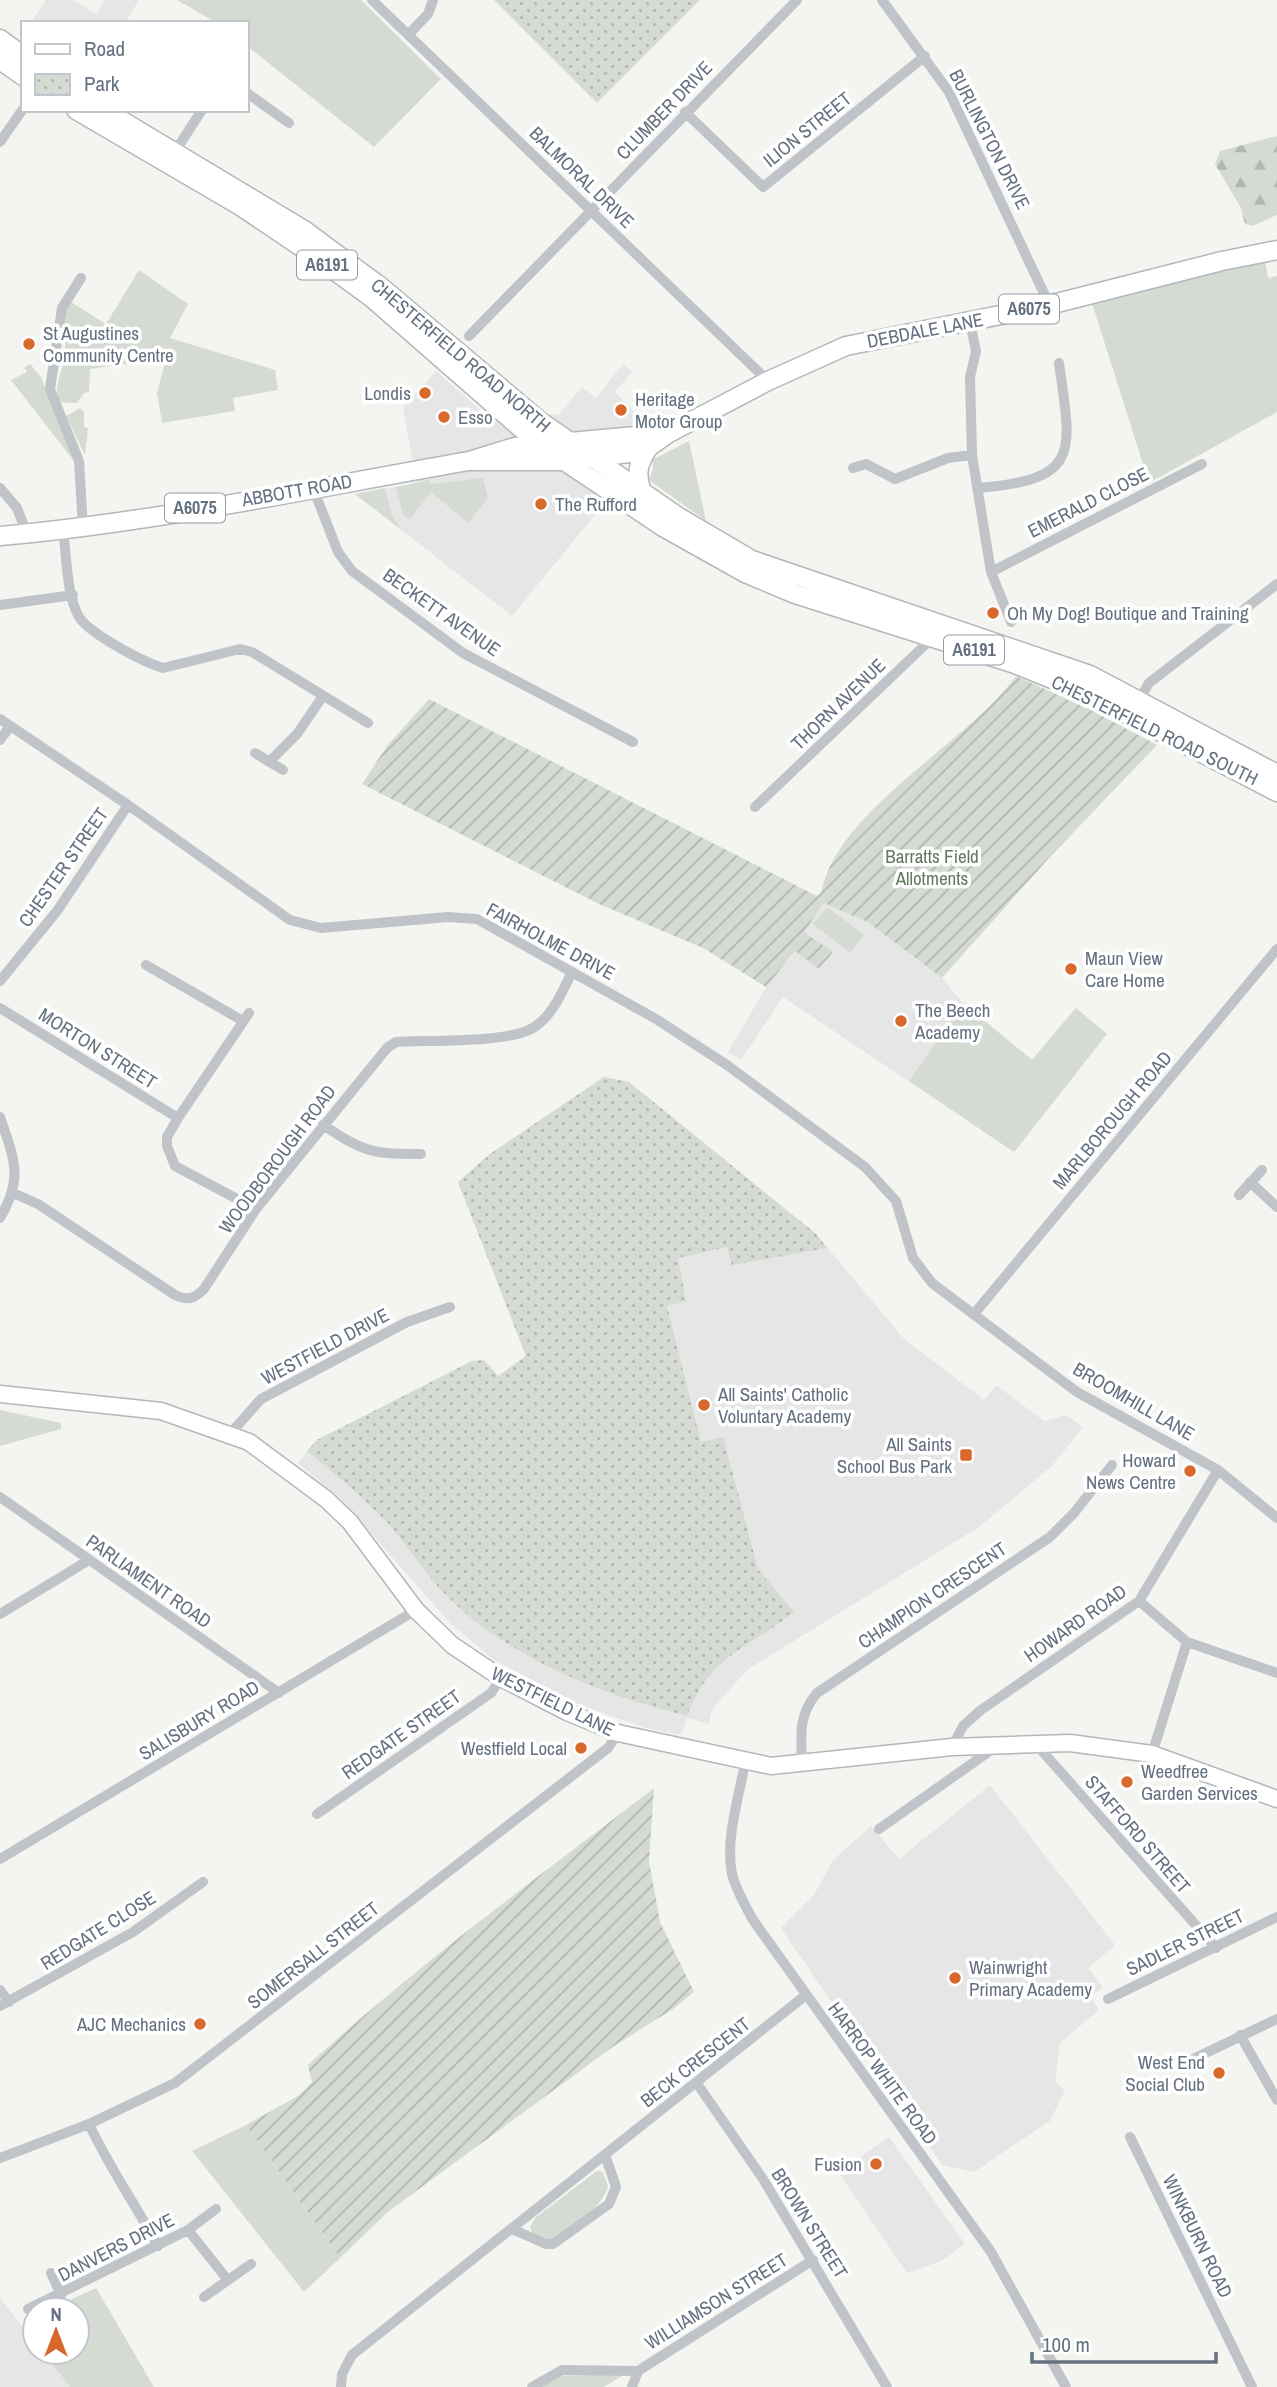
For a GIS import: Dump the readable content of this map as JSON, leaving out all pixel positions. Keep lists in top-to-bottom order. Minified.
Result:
{"streets":{"main road":["A6191","A6075","DEBDALE LANE","CHESTERFIELD ROAD NORTH","ABBOTT ROAD","CHESTERFIELD ROAD SOUTH"],"street":["CLUMBER DRIVE","ILION STREET","BURLINGTON DRIVE","BALMORAL DRIVE","EMERALD CLOSE","BECKETT AVENUE","THORN AVENUE","CHESTER STREET","FAIRHOLME DRIVE","MORTON STREET","MARLBOROUGH ROAD","WOODBOROUGH ROAD","WESTFIELD DRIVE","BROOMHILL LANE","PARLIAMENT ROAD","CHAMPION CRESCENT","HOWARD ROAD","WESTFIELD LANE","SALISBURY ROAD","REDGATE STREET","STAFFORD STREET","REDGATE CLOSE","SADLER STREET","SOMERSALL STREET","BECK CRESCENT","HARROP WHITE ROAD","BROWN STREET","WINKBURN ROAD","DANVERS DRIVE","WILLIAMSON STREET"]},"crossings":[["CLUMBER DRIVE","ILION STREET"],["CLUMBER DRIVE","BALMORAL DRIVE"],["ILION STREET","BURLINGTON DRIVE"],["BURLINGTON DRIVE","DEBDALE LANE"],["BALMORAL DRIVE","DEBDALE LANE"],["A6075","DEBDALE LANE"],["A6075","CHESTERFIELD ROAD NORTH"],["A6075","ABBOTT ROAD"],["A6075","CHESTERFIELD ROAD SOUTH"],["DEBDALE LANE","CHESTERFIELD ROAD NORTH"],["DEBDALE LANE","CHESTERFIELD ROAD SOUTH"],["CHESTERFIELD ROAD NORTH","ABBOTT ROAD"],["CHESTERFIELD ROAD NORTH","CHESTERFIELD ROAD SOUTH"],["ABBOTT ROAD","BECKETT AVENUE"],["ABBOTT ROAD","CHESTERFIELD ROAD SOUTH"],["THORN AVENUE","CHESTERFIELD ROAD SOUTH"],["CHESTER STREET","FAIRHOLME DRIVE"],["FAIRHOLME DRIVE","MARLBOROUGH ROAD"],["FAIRHOLME DRIVE","WOODBOROUGH ROAD"],["FAIRHOLME DRIVE","BROOMHILL LANE"],["MARLBOROUGH ROAD","BROOMHILL LANE"],["WESTFIELD DRIVE","WESTFIELD LANE"],["BROOMHILL LANE","HOWARD ROAD"],["PARLIAMENT ROAD","SALISBURY ROAD"],["CHAMPION CRESCENT","WESTFIELD LANE"],["HOWARD ROAD","WESTFIELD LANE"],["WESTFIELD LANE","SALISBURY ROAD"],["WESTFIELD LANE","REDGATE STREET"],["WESTFIELD LANE","STAFFORD STREET"],["WESTFIELD LANE","SOMERSALL STREET"],["WESTFIELD LANE","HARROP WHITE ROAD"],["STAFFORD STREET","SADLER STREET"],["BECK CRESCENT","HARROP WHITE ROAD"],["BECK CRESCENT","BROWN STREET"],["BROWN STREET","WILLIAMSON STREET"]],"parks":["Barratts Field Allotments"],"places":{"other":["St Augustines Community Centre","Londis","Heritage Motor Group","Esso","The Rufford","Oh My Dog! Boutique and Training","Maun View Care Home","The Beech Academy","All Saints' Catholic Voluntary Academy","Howard News Centre","Westfield Local","Weedfree Garden Services","Wainwright Primary Academy","AJC Mechanics","West End Social Club","Fusion"],"transit":["All Saints School Bus Park"]},"legend":["Road","Park"],"scale_bar":"100 m","north":"top"}
